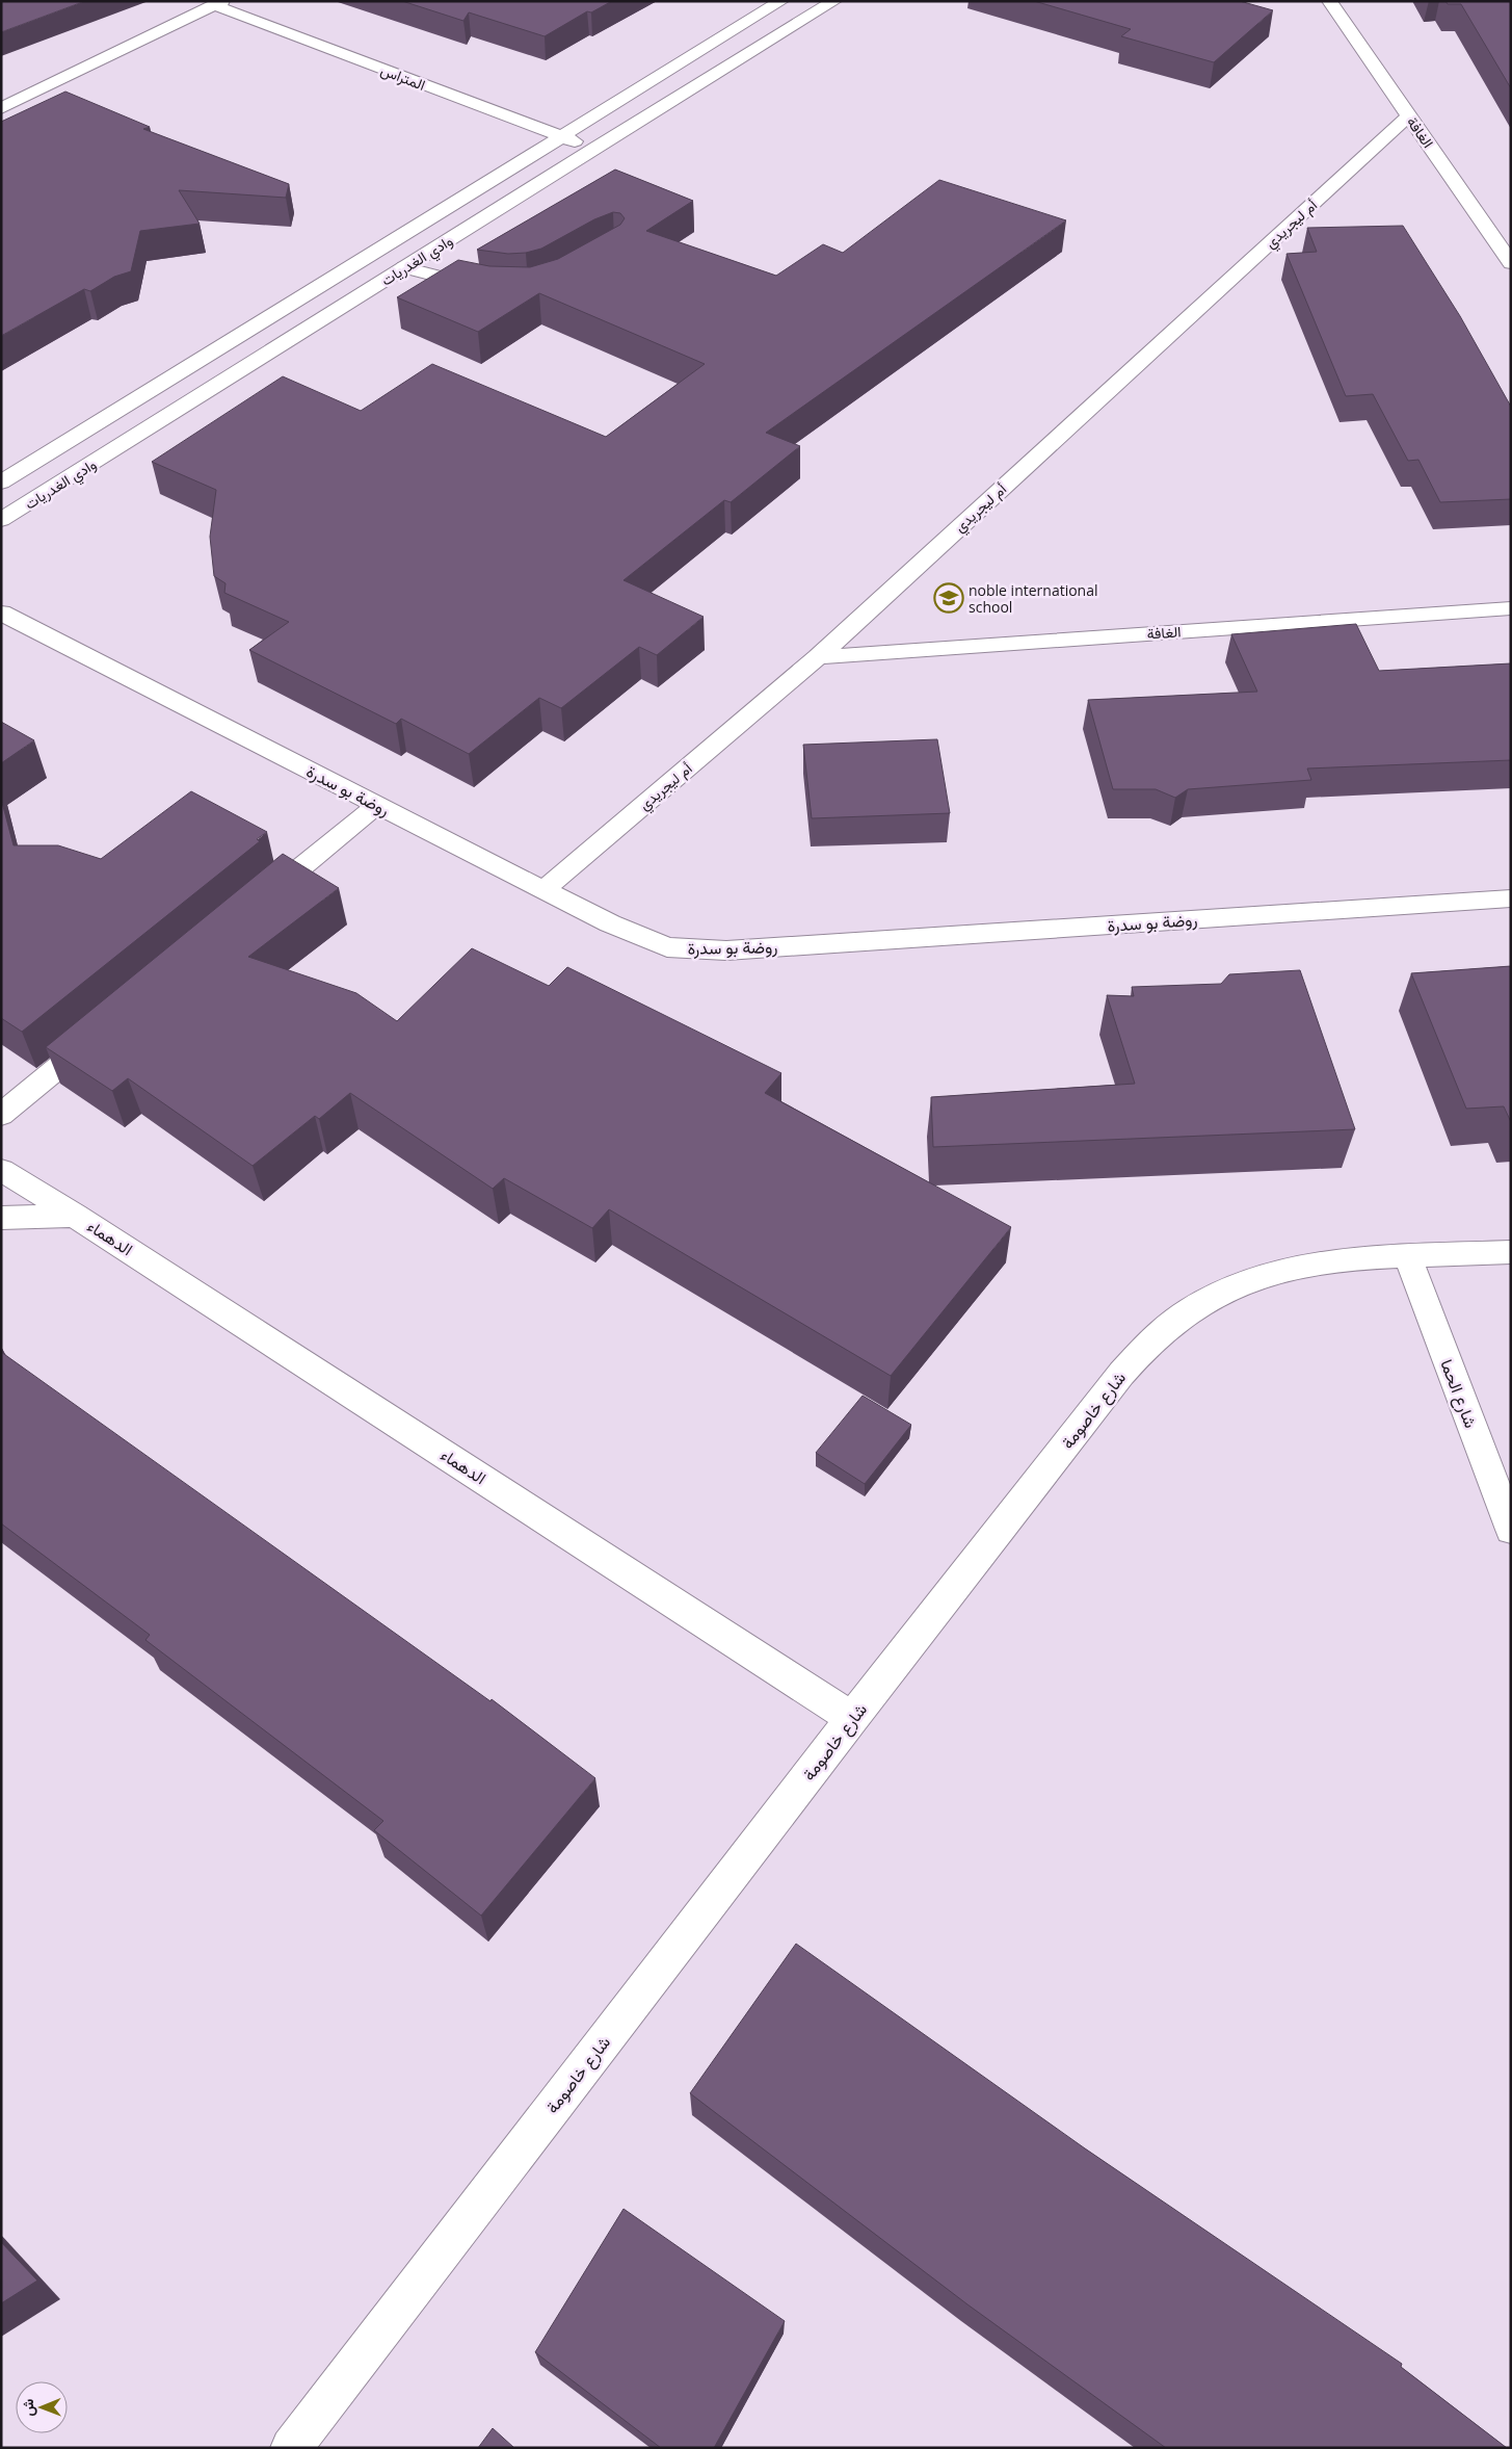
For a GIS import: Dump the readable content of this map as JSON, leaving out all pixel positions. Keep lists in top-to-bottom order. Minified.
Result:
{"streets":{"street":["المتراس","الغافة","أم ليجريدي","وادي الغدريات","روضة بو سدرة","الدهماء","شارع الحما","شارع خاصومة"]},"crossings":[["المتراس","وادي الغدريات"],["الغافة","أم ليجريدي"],["أم ليجريدي","روضة بو سدرة"],["الدهماء","شارع خاصومة"],["شارع الحما","شارع خاصومة"]],"places":{"school or university":["noble international school"]},"north":"left"}
